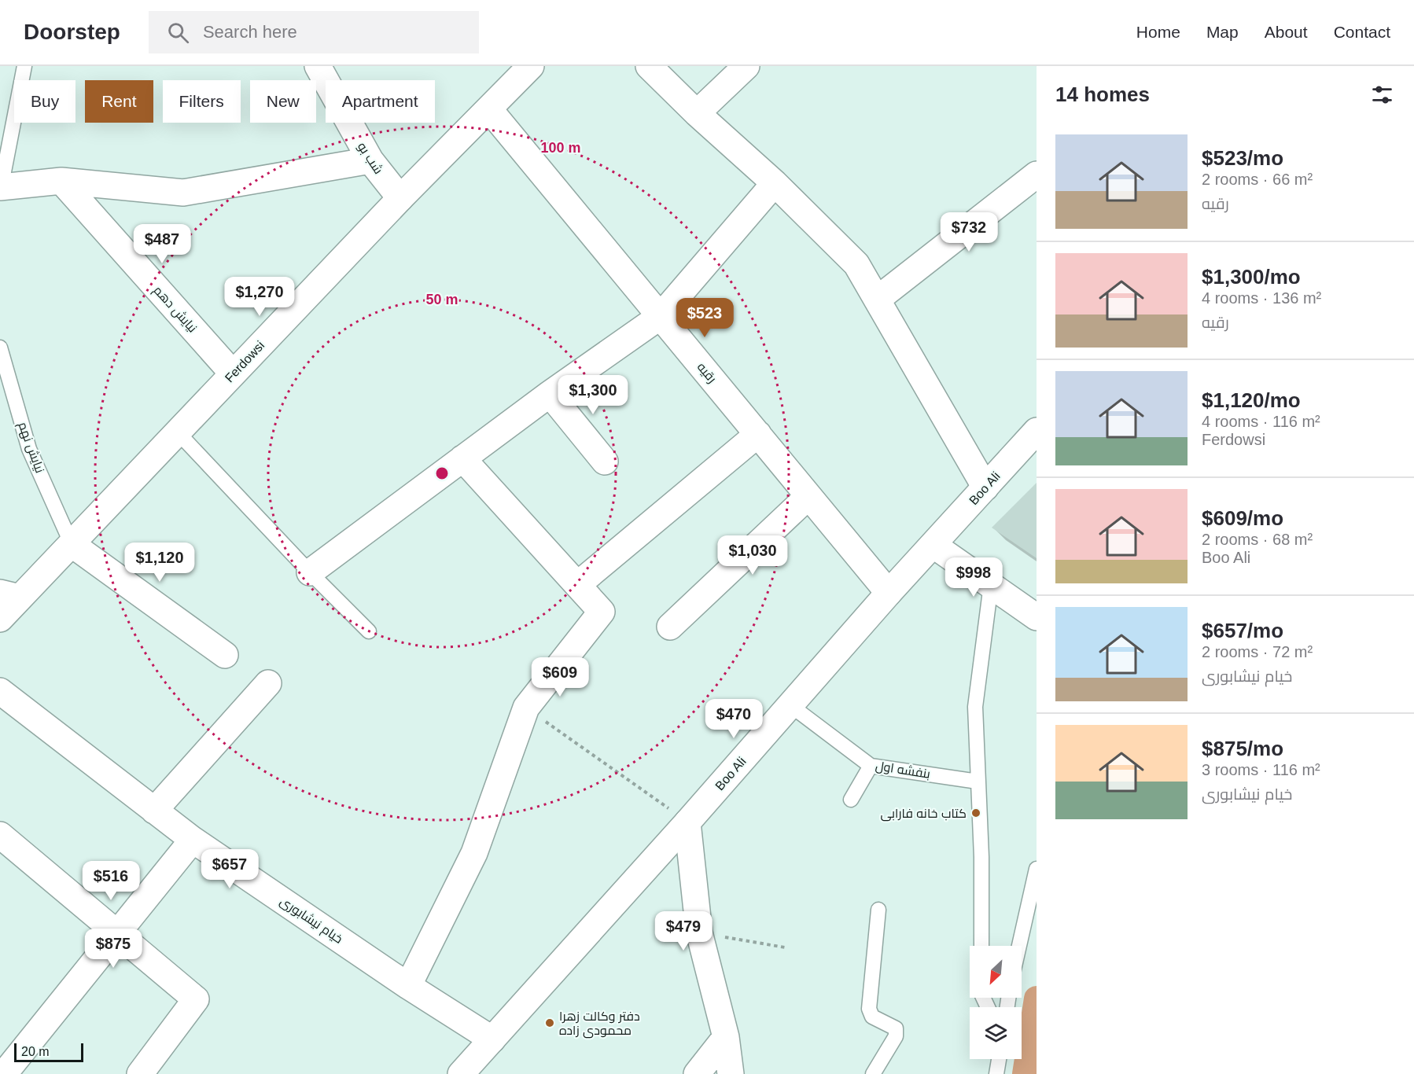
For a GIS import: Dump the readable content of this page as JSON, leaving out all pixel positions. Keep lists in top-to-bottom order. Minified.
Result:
{"streets":{"street":["شب بو","نیایش دهم","Ferdowsi","رقیه","Boo Ali","خیام نیشابوری"],"lane":["نیایش نهم","بنفشه اول"]},"crossings":[["شب بو","Ferdowsi"],["نیایش دهم","Ferdowsi"],["Ferdowsi","رقیه"],["Ferdowsi","نیایش نهم"],["رقیه","Boo Ali"],["Boo Ali","بنفشه اول"],["Boo Ali","خیام نیشابوری"]],"places":["کتاب خانه فارابی","دفتر وکالت زهرا محمودی زاده"],"scale_bar":"20 m","north":"bottom left","page":{"header":"Doorstep","search":"Search here","nav":["Home","Map","About","Contact"],"heading":"14 homes","chip":["Buy","Rent","Filters","New","Apartment"],"list":[{"name":"$523/mo","note":"2 rooms · 66 m² · رقیه"},{"name":"$1,300/mo","note":"4 rooms · 136 m² · رقیه"},{"name":"$1,120/mo","note":"4 rooms · 116 m² · Ferdowsi"},{"name":"$609/mo","note":"2 rooms · 68 m² · Boo Ali"},{"name":"$657/mo","note":"2 rooms · 72 m² · خیام نیشابوری"},{"name":"$875/mo","note":"3 rooms · 116 m² · خیام نیشابوری"}],"price":["$732","$487","$1,270","$523","$1,300","$1,030","$1,120","$998","$609","$470","$657","$516","$479","$875"],"scale":"20 m"},"rings":["100 m","50 m"]}
